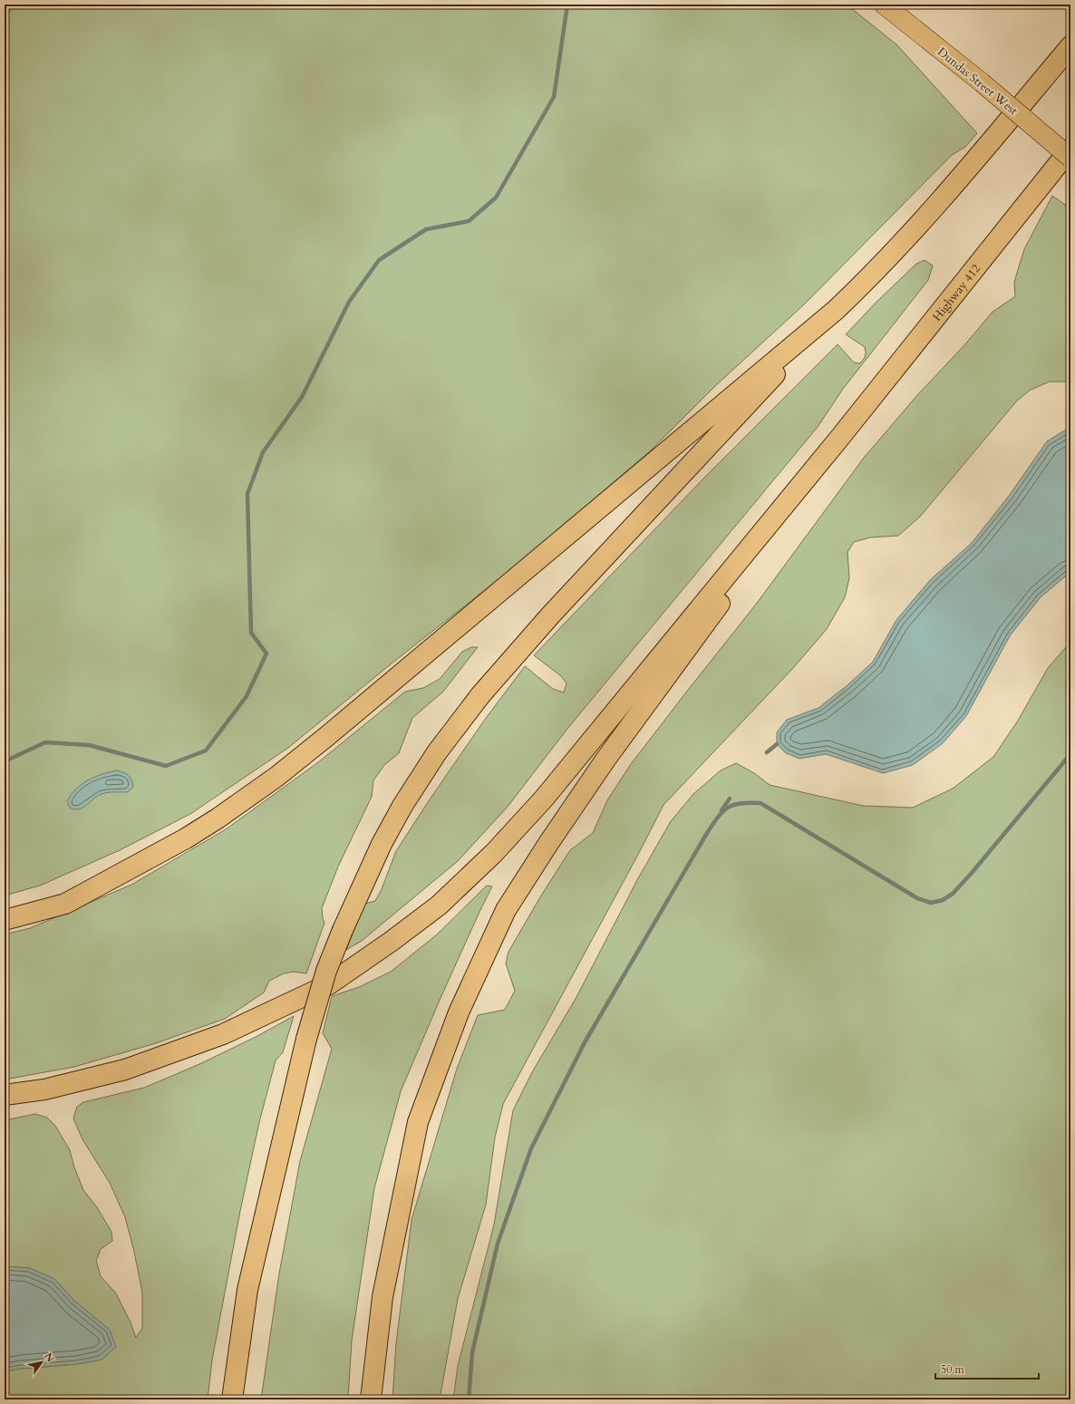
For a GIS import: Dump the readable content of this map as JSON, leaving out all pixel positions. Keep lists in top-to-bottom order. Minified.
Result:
{"streets":{"highway":["Highway 412"],"main road":["Dundas Street West"]},"scale_bar":"50 m","north":"top right"}
